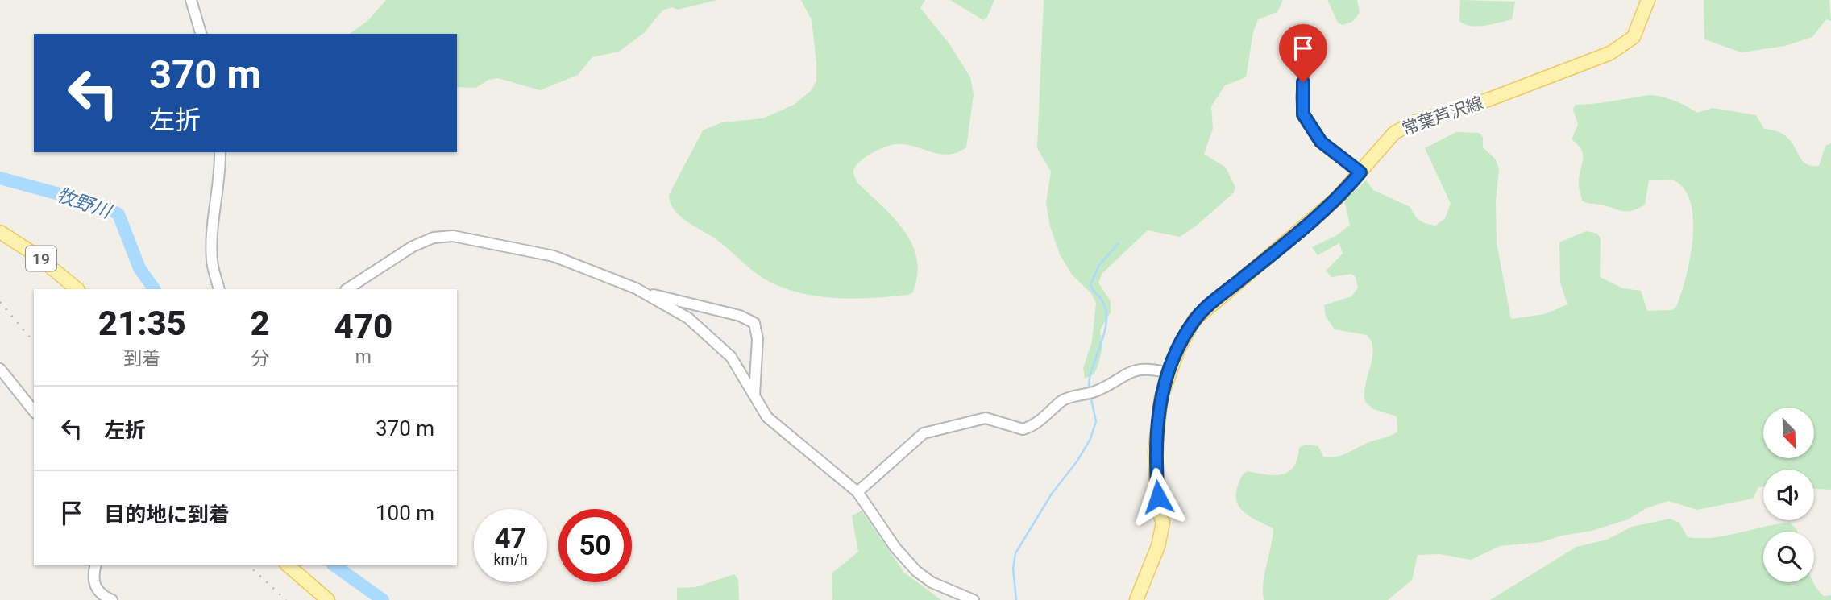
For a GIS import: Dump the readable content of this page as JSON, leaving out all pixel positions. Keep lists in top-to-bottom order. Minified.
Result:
{"streets":{"main road":["常葉芦沢線","19"]},"water":["牧野川"],"north":"bottom right","page":{"turn":["370 m","左折"],"eta":["21:35","到着","2","分","470","m"],"list":[{"name":"左折","value":"370 m"},{"name":"目的地に到着","value":"100 m"}],"speed":"47 km/h","limit":"50"}}
